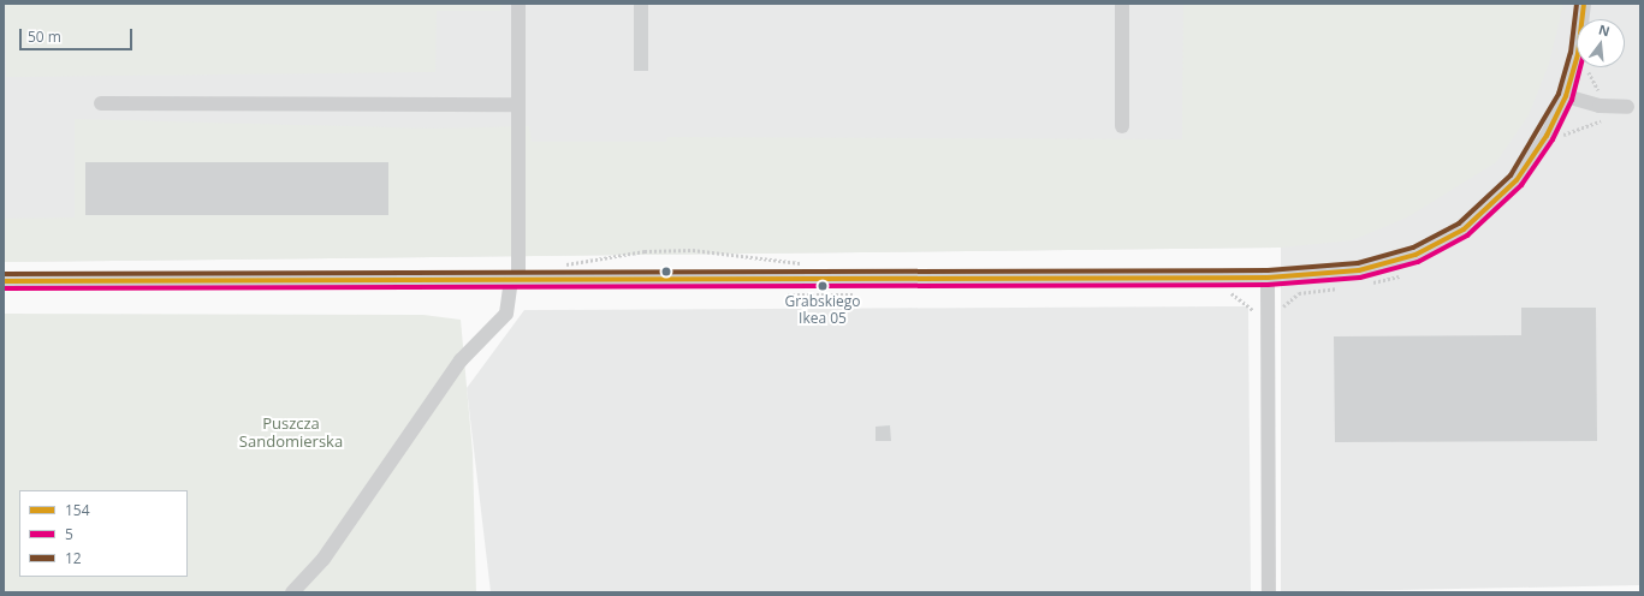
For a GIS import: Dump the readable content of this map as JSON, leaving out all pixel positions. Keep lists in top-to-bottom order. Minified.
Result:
{"parks":["Puszcza Sandomierska"],"places":["Grabskiego Ikea 05"],"lines":["transit line 154","transit line 12","transit line 5"],"legend":["154","5","12"],"scale_bar":"50 m","north":"top"}
